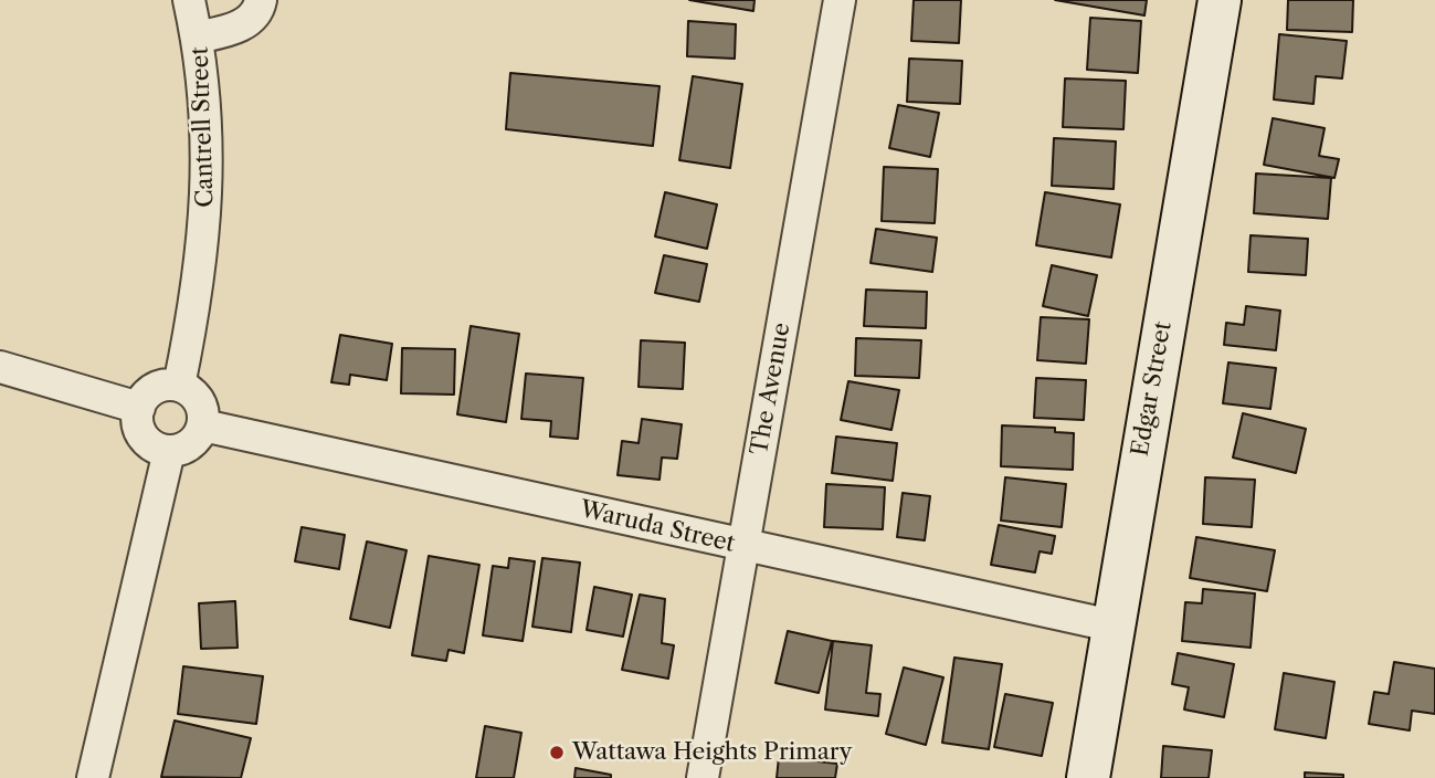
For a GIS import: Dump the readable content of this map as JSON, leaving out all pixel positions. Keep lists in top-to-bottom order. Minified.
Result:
{"streets":{"main road":["Edgar Street"],"street":["Cantrell Street","The Avenue","Waruda Street"]},"crossings":[["Cantrell Street","Waruda Street"],["The Avenue","Waruda Street"],["Edgar Street","Waruda Street"]],"places":["Wattawa Heights Primary"]}
